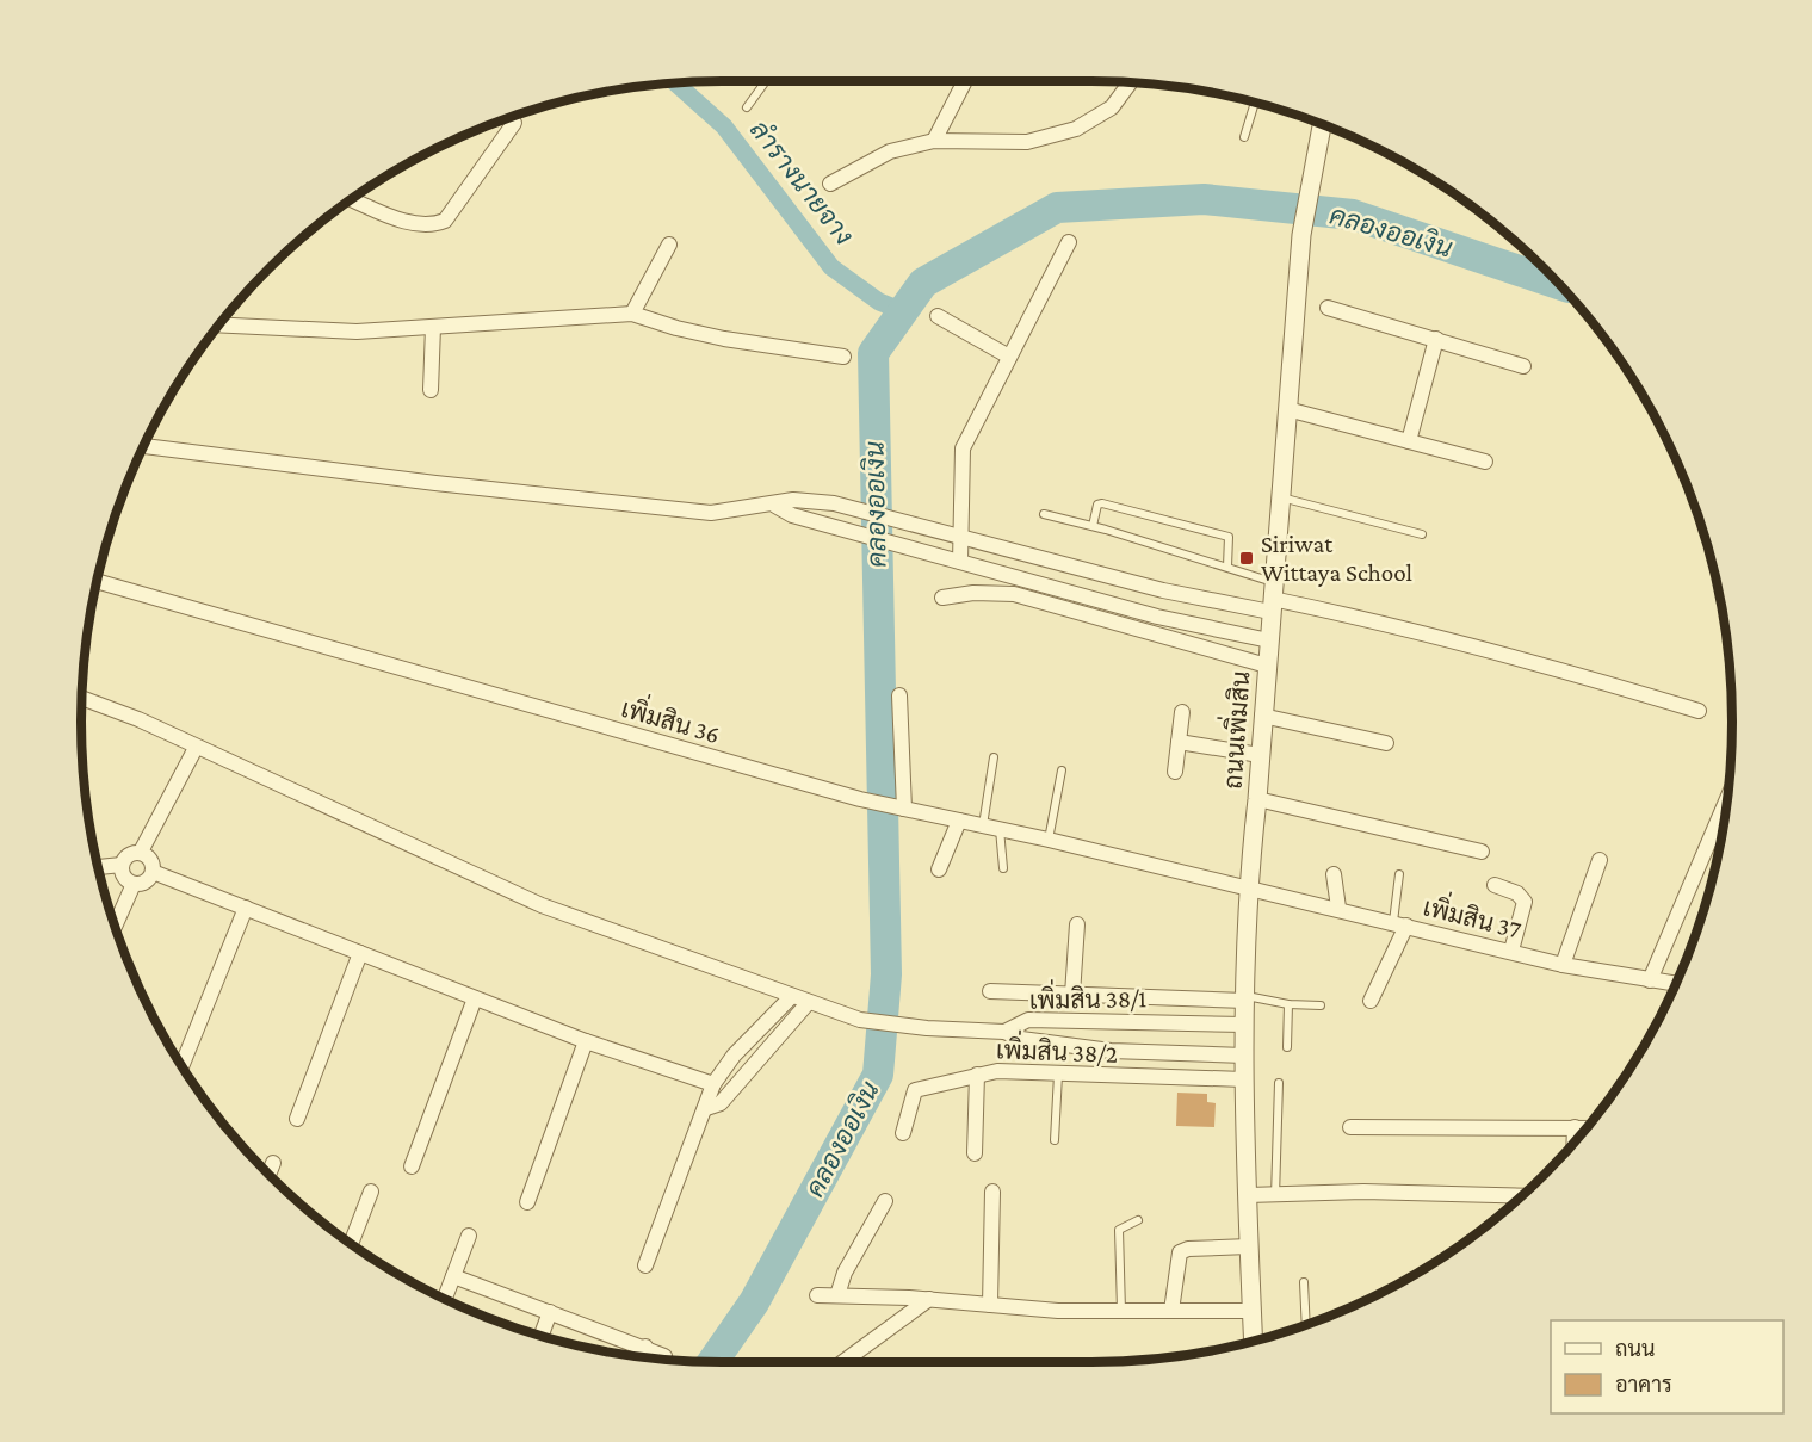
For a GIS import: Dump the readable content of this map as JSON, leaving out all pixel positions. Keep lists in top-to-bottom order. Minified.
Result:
{"streets":{"street":["เพิ่มสิน 36","ถนนเพิ่มสิน","เพิ่มสิน 37","เพิ่มสิน 38/1","เพิ่มสิน 38/2"]},"crossings":[["เพิ่มสิน 36","ถนนเพิ่มสิน"],["เพิ่มสิน 36","เพิ่มสิน 37"],["ถนนเพิ่มสิน","เพิ่มสิน 37"],["ถนนเพิ่มสิน","เพิ่มสิน 38/1"],["ถนนเพิ่มสิน","เพิ่มสิน 38/2"]],"water":["ลำรางนายจาง","คลองออเงิน"],"places":{"transit":["Siriwat Wittaya School"]},"legend":["ถนน","อาคาร"]}
